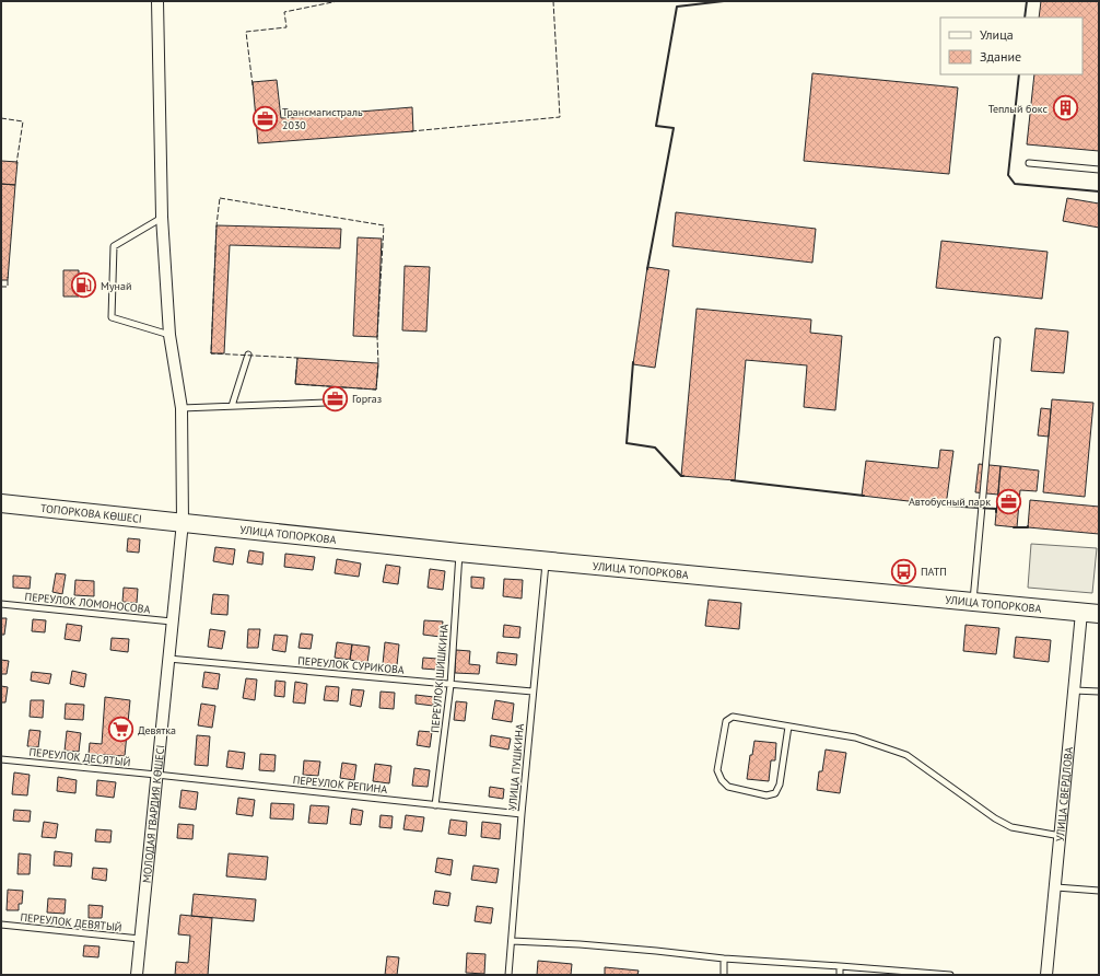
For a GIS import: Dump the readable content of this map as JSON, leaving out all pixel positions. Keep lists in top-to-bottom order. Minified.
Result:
{"streets":{"highway":["ТОПОРКОВА КӨШЕСІ","УЛИЦА ТОПОРКОВА"],"street":["УЛИЦА СВЕРДЛОВА","МОЛОДАЯ ГВАРДИЯ КӨШЕСІ"],"lane":["ПЕРЕУЛОК ЛОМОНОСОВА","ПЕРЕУЛОК СУРИКОВА","ПЕРЕУЛОК ШИШКИНА","ПЕРЕУЛОК ДЕСЯТЫЙ","УЛИЦА ПУШКИНА","ПЕРЕУЛОК РЕПИНА","ПЕРЕУЛОК ДЕВЯТЫЙ"]},"crossings":[["ТОПОРКОВА КӨШЕСІ","УЛИЦА ТОПОРКОВА"],["ТОПОРКОВА КӨШЕСІ","МОЛОДАЯ ГВАРДИЯ КӨШЕСІ"],["УЛИЦА ТОПОРКОВА","ПЕРЕУЛОК ШИШКИНА"],["УЛИЦА ТОПОРКОВА","УЛИЦА ПУШКИНА"],["УЛИЦА ТОПОРКОВА","УЛИЦА СВЕРДЛОВА"],["УЛИЦА ТОПОРКОВА","МОЛОДАЯ ГВАРДИЯ КӨШЕСІ"],["ПЕРЕУЛОК ЛОМОНОСОВА","МОЛОДАЯ ГВАРДИЯ КӨШЕСІ"],["ПЕРЕУЛОК СУРИКОВА","ПЕРЕУЛОК ШИШКИНА"],["ПЕРЕУЛОК СУРИКОВА","УЛИЦА ПУШКИНА"],["ПЕРЕУЛОК СУРИКОВА","МОЛОДАЯ ГВАРДИЯ КӨШЕСІ"],["ПЕРЕУЛОК ШИШКИНА","ПЕРЕУЛОК РЕПИНА"],["ПЕРЕУЛОК ДЕСЯТЫЙ","ПЕРЕУЛОК РЕПИНА"],["ПЕРЕУЛОК ДЕСЯТЫЙ","МОЛОДАЯ ГВАРДИЯ КӨШЕСІ"],["УЛИЦА ПУШКИНА","ПЕРЕУЛОК РЕПИНА"],["ПЕРЕУЛОК РЕПИНА","МОЛОДАЯ ГВАРДИЯ КӨШЕСІ"],["МОЛОДАЯ ГВАРДИЯ КӨШЕСІ","ПЕРЕУЛОК ДЕВЯТЫЙ"]],"places":{"building":["Теплый бокс"],"office":["Трансмагистраль 2030","Горгаз","Автобусный парк"],"fuel station":["Мунай"],"bus stop":["ПАТП"],"supermarket":["Девятка"]},"legend":["Улица","Здание"]}
